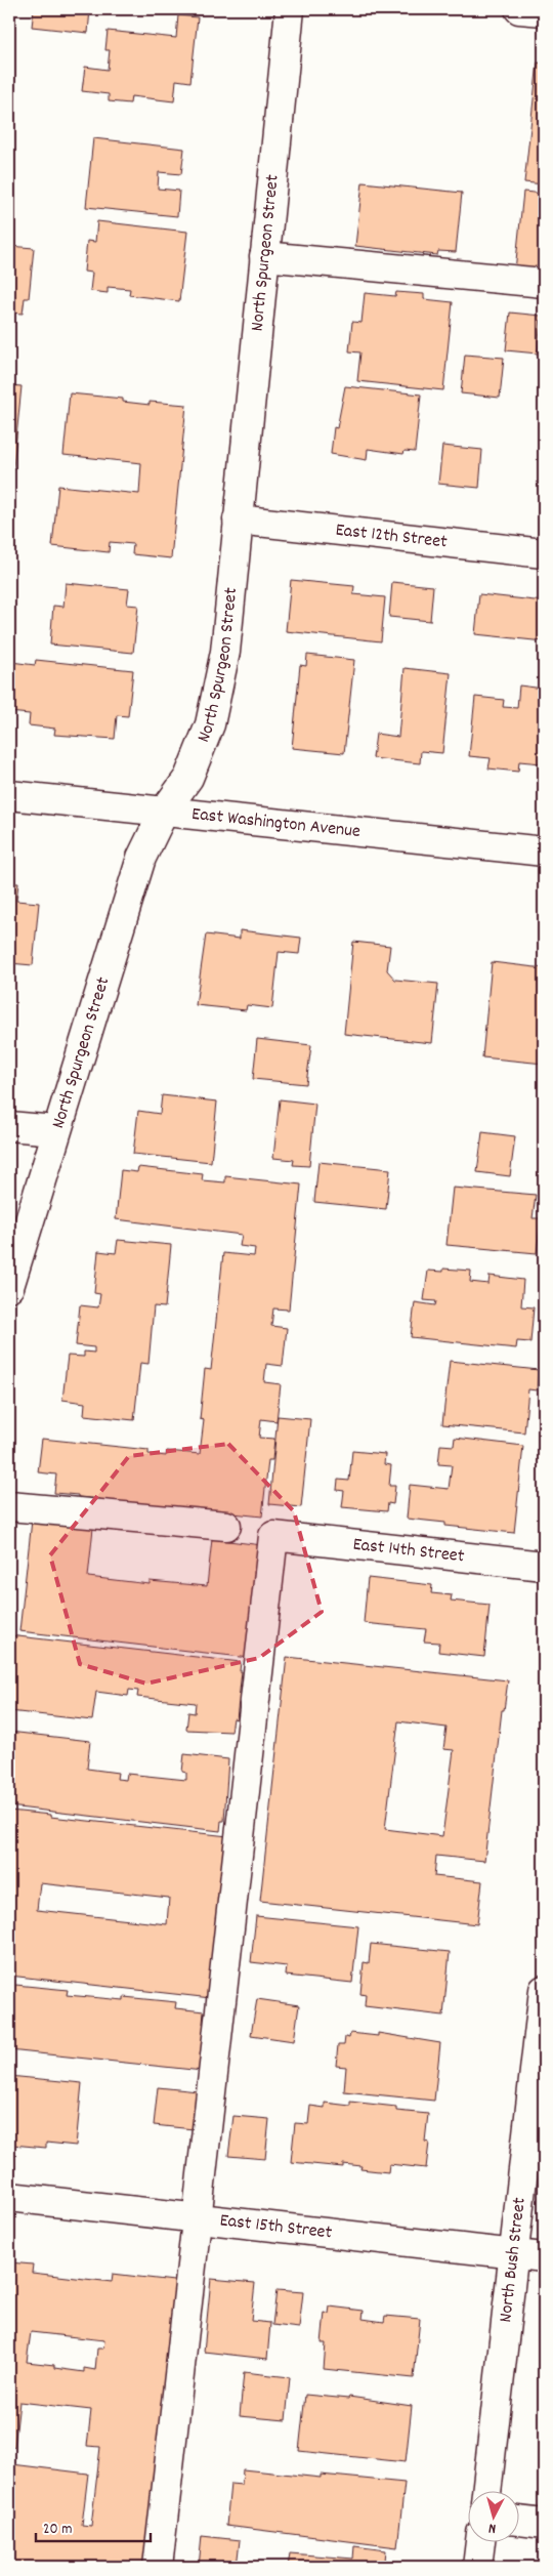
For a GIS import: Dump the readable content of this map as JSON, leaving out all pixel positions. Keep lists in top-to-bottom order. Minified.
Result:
{"streets":{"street":["North Spurgeon Street","East 12th Street","East Washington Avenue","East 14th Street","East 15th Street","North Bush Street"]},"crossings":[["North Spurgeon Street","East 12th Street"],["North Spurgeon Street","East Washington Avenue"],["East 14th Street","East 15th Street"],["East 15th Street","North Bush Street"]],"scale_bar":"20 m","north":"bottom"}
